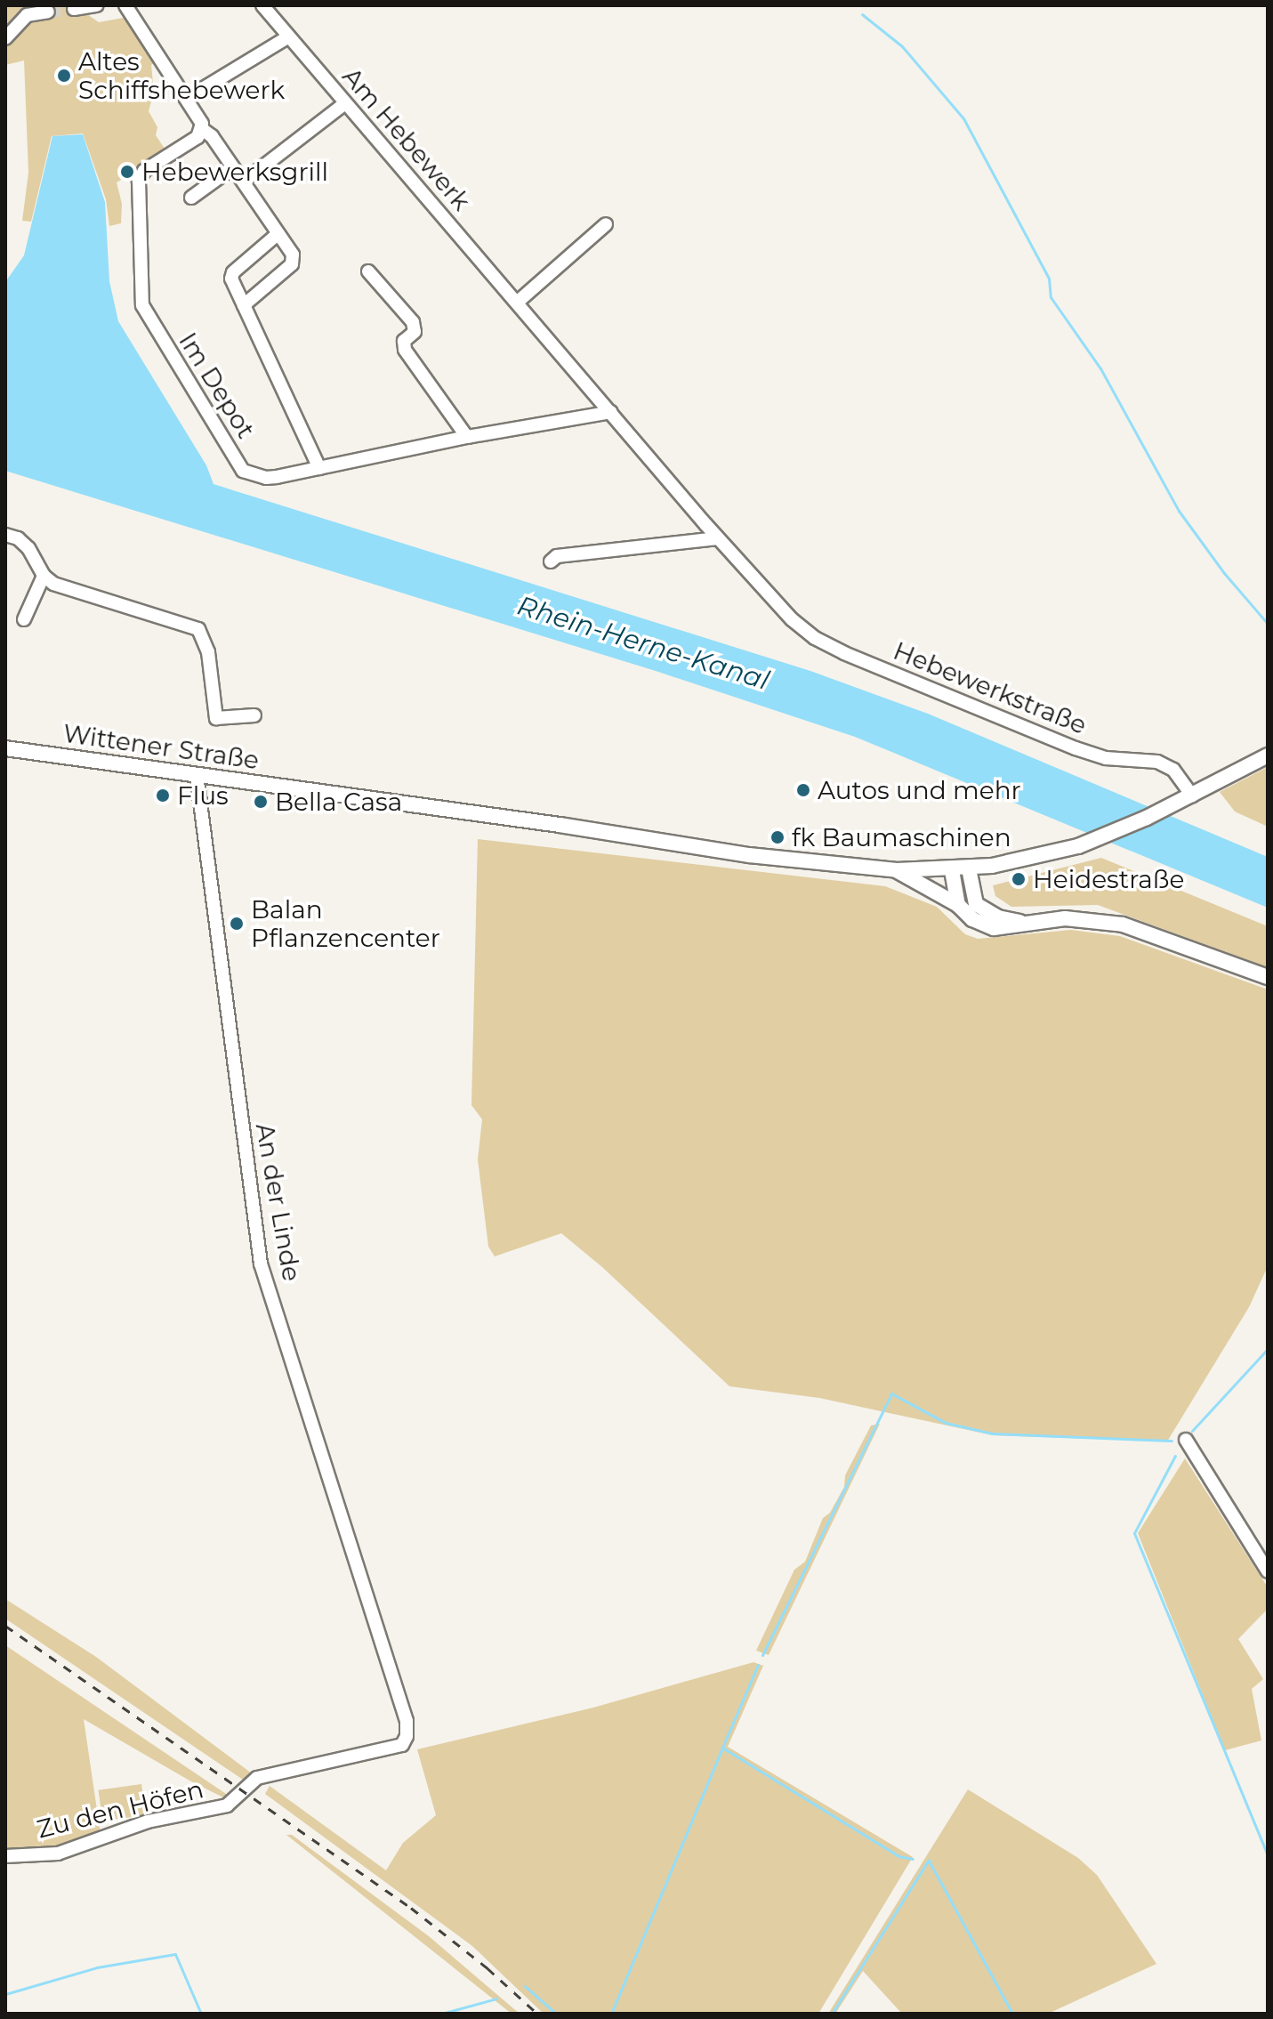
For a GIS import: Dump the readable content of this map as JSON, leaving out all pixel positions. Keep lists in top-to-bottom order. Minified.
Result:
{"streets":{"main road":["Wittener Straße"],"street":["Am Hebewerk","Im Depot","Hebewerkstraße","An der Linde","Zu den Höfen"]},"crossings":[["Am Hebewerk","Im Depot"],["Am Hebewerk","Hebewerkstraße"],["Im Depot","Hebewerkstraße"],["Hebewerkstraße","Wittener Straße"],["Wittener Straße","An der Linde"],["An der Linde","Zu den Höfen"]],"water":["Rhein-Herne-Kanal"],"places":["Altes Schiffshebewerk","Hebewerksgrill","Autos und mehr","Flus","Bella Casa","fk Baumaschinen","Heidestraße","Balan Pflanzencenter"]}
